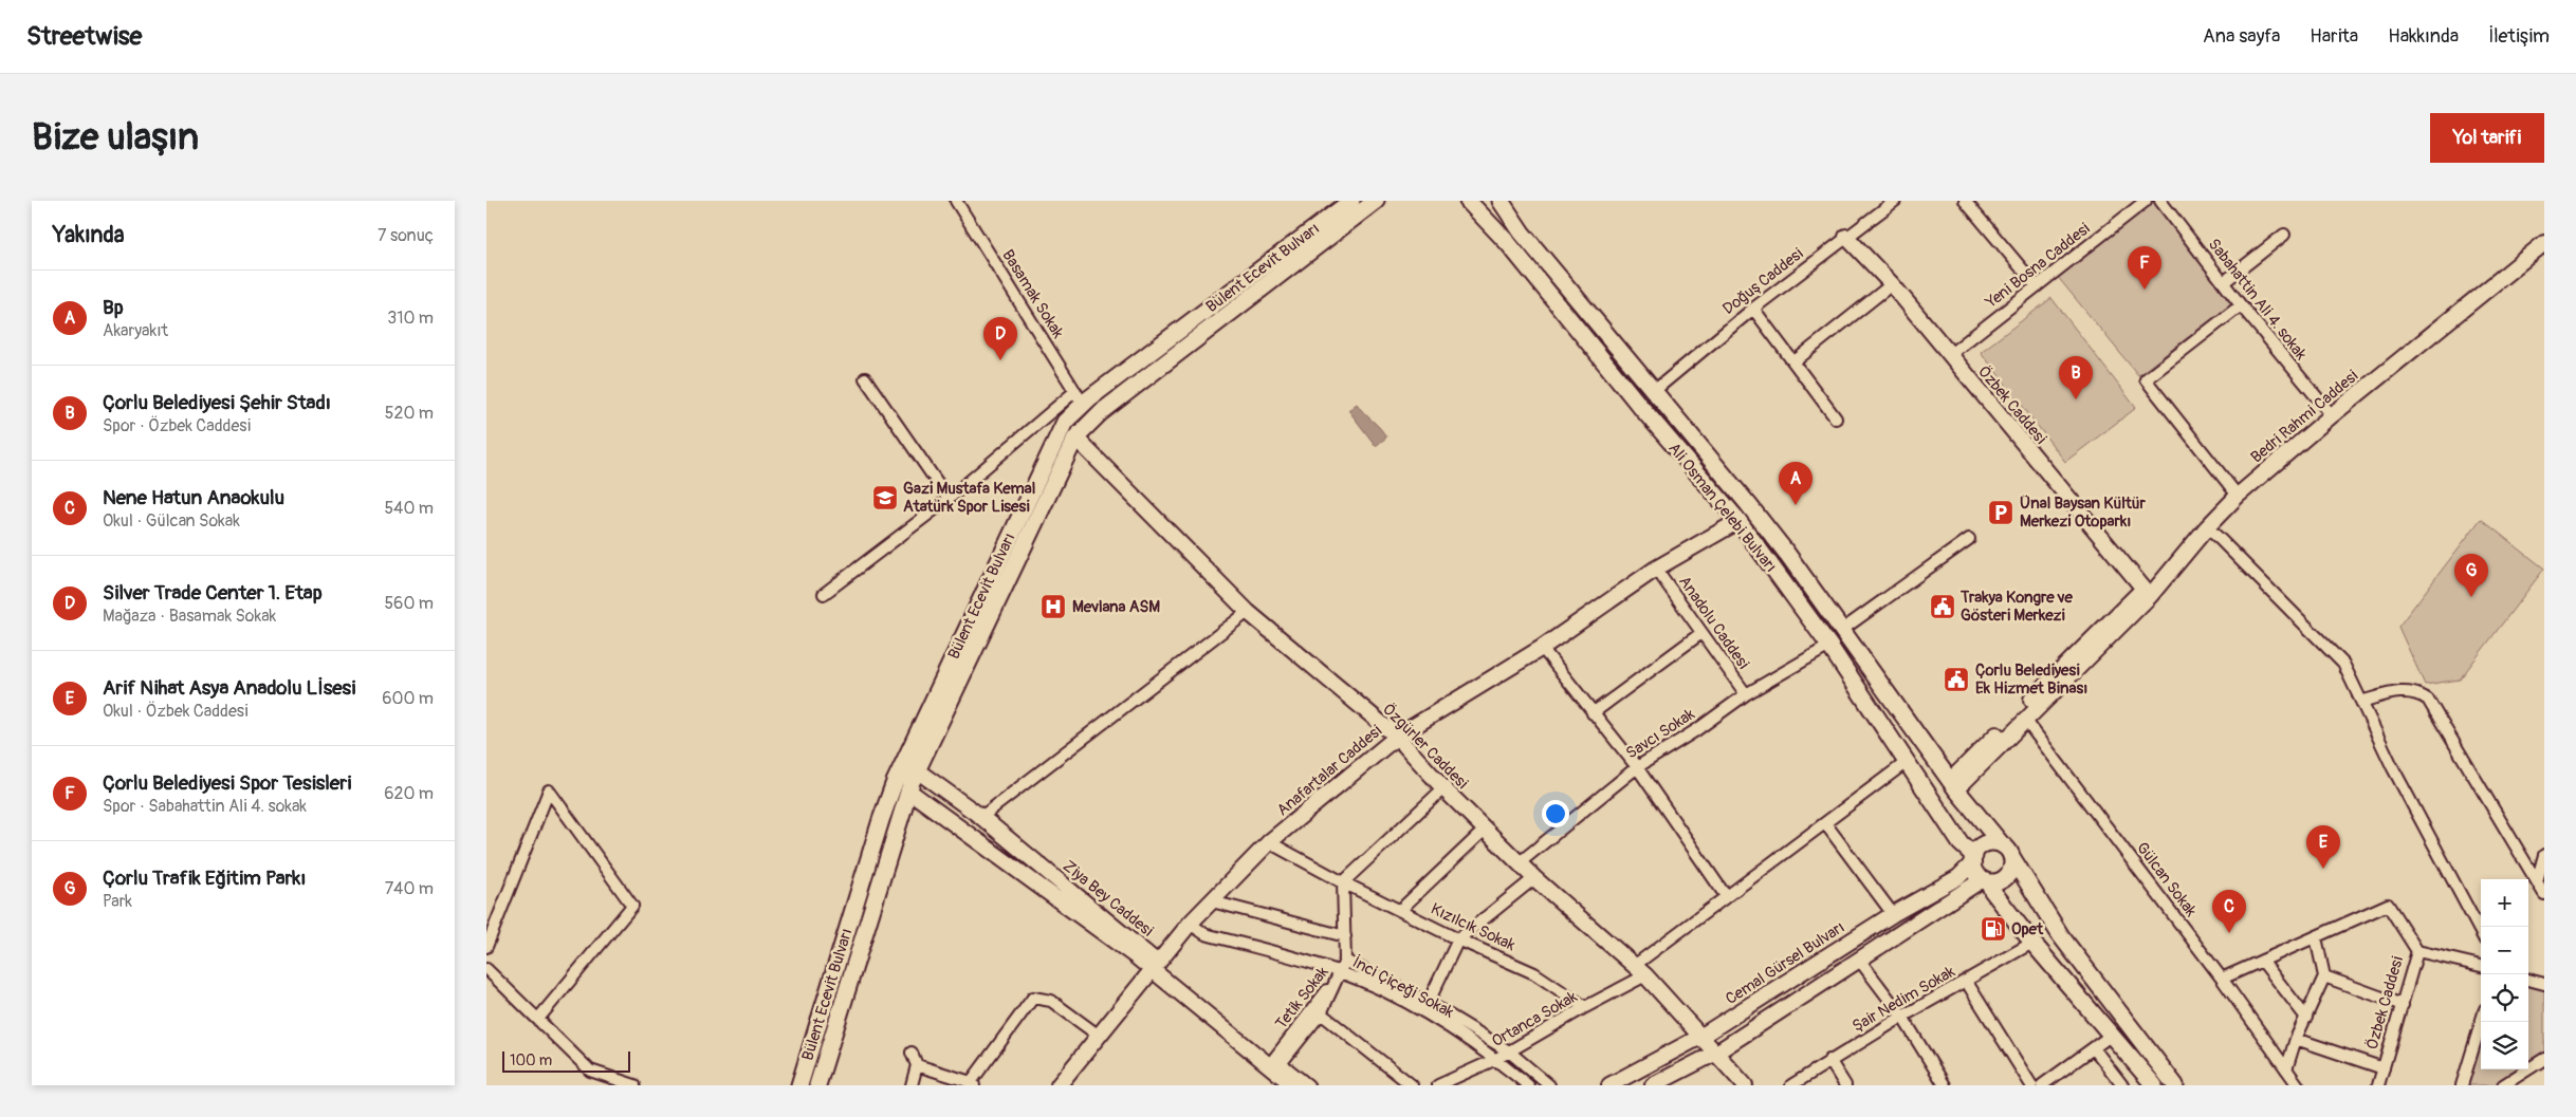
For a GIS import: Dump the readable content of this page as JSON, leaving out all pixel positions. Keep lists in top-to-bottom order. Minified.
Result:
{"streets":{"main road":["Bülent Ecevit Bulvarı","Ali Osman Çelebi Bulvarı"],"street":["Yeni Bosna Caddesi","Doğuş Caddesi","Basamak Sokak","Sabahattin Ali 4. sokak","Özbek Caddesi","Bedri Rahmi Caddesi","Anadolu Caddesi","Savcı Sokak","Özgürler Caddesi","Anafartalar Caddesi","Gülcan Sokak","Ziya Bey Caddesi","Kızılcık Sokak","Cemal Gürsel Bulvarı","İnci Çiçeği Sokak","Tetik Sokak","Şair Nedim Sokak","Ortanca Sokak"]},"crossings":[["Yeni Bosna Caddesi","Özbek Caddesi"],["Bülent Ecevit Bulvarı","Basamak Sokak"],["Doğuş Caddesi","Özbek Caddesi"],["Doğuş Caddesi","Ali Osman Çelebi Bulvarı"],["Sabahattin Ali 4. sokak","Bedri Rahmi Caddesi"],["Özbek Caddesi","Bedri Rahmi Caddesi"],["Bedri Rahmi Caddesi","Ali Osman Çelebi Bulvarı"],["Bedri Rahmi Caddesi","Gülcan Sokak"],["Ali Osman Çelebi Bulvarı","Savcı Sokak"],["Ali Osman Çelebi Bulvarı","Anafartalar Caddesi"],["Ali Osman Çelebi Bulvarı","Cemal Gürsel Bulvarı"],["Ali Osman Çelebi Bulvarı","Ortanca Sokak"],["Anadolu Caddesi","Savcı Sokak"],["Anadolu Caddesi","Anafartalar Caddesi"],["Savcı Sokak","Özgürler Caddesi"],["Özgürler Caddesi","Anafartalar Caddesi"],["Özgürler Caddesi","Cemal Gürsel Bulvarı"],["Özgürler Caddesi","Ortanca Sokak"],["Anafartalar Caddesi","Ziya Bey Caddesi"],["Anafartalar Caddesi","Kızılcık Sokak"],["Anafartalar Caddesi","İnci Çiçeği Sokak"],["Ziya Bey Caddesi","Tetik Sokak"],["Kızılcık Sokak","Ortanca Sokak"],["İnci Çiçeği Sokak","Tetik Sokak"],["İnci Çiçeği Sokak","Ortanca Sokak"]],"places":{"school or university":["Gazi Mustafa Kemal Atatürk Spor Lisesi"],"parking":["Ünal Baysan Kültür Merkezi Otoparkı"],"hospital":["Mevlana ASM"],"public building":["Trakya Kongre ve Gösteri Merkezi","Çorlu Belediyesi Ek Hizmet Binası"],"fuel station":["Opet"]},"scale_bar":"100 m","page":{"header":"Streetwise","nav":["Ana sayfa","Harita","Hakkında","İletişim"],"buttons":"Yol tarifi","title":"Bize ulaşın","heading":["Yakında","7 sonuç"],"pins":["F","D","B","A","G","E","C"],"list":[{"mark":"A","name":"Bp","note":"Akaryakıt","value":"310 m"},{"mark":"B","name":"Çorlu Belediyesi Şehir Stadı","note":"Spor · Özbek Caddesi","value":"520 m"},{"mark":"C","name":"Nene Hatun Anaokulu","note":"Okul · Gülcan Sokak","value":"540 m"},{"mark":"D","name":"Silver Trade Center 1. Etap","note":"Mağaza · Basamak Sokak","value":"560 m"},{"mark":"E","name":"Arif Nihat Asya Anadolu Lİsesi","note":"Okul · Özbek Caddesi","value":"600 m"},{"mark":"F","name":"Çorlu Belediyesi Spor Tesisleri","note":"Spor · Sabahattin Ali 4. sokak","value":"620 m"},{"mark":"G","name":"Çorlu Trafik Eğitim Parkı","note":"Park","value":"740 m"}],"map_buttons":["+","−"],"scale":"100 m"}}
